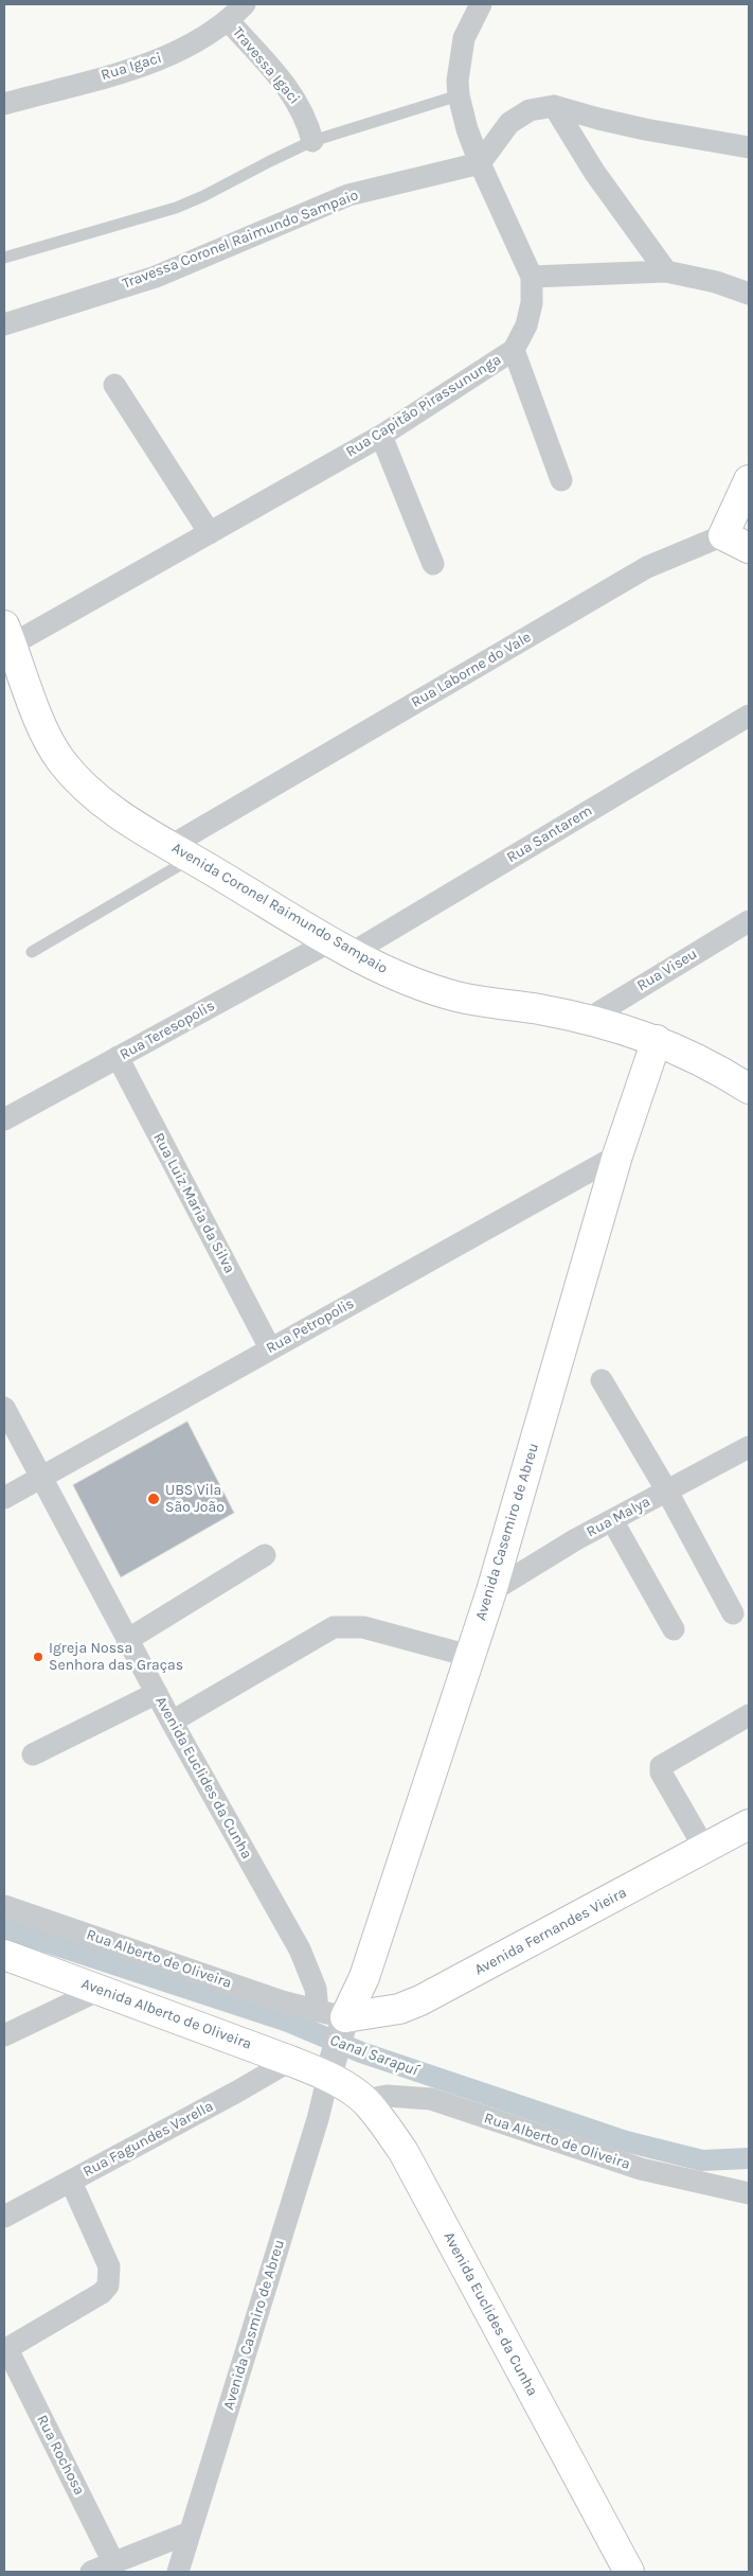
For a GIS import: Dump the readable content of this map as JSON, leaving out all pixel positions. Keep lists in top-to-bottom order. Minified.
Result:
{"streets":{"main road":["Avenida Coronel Raimundo Sampaio","Avenida Casemiro de Abreu","Avenida Euclides da Cunha","Avenida Fernandes Vieira","Avenida Alberto de Oliveira"],"street":["Travessa Igaci","Rua Igaci","Travessa Coronel Raimundo Sampaio","Rua Capitão Pirassununga","Rua Laborne do Vale","Rua Santarem","Rua Viseu","Rua Teresopolis","Rua Luiz Maria da Silva","Rua Petropolis","Rua Malya","Rua Alberto de Oliveira","Rua Fagundes Varella","Avenida Casmiro de Abreu","Rua Rochosa"]},"crossings":[["Travessa Igaci","Rua Igaci"],["Travessa Coronel Raimundo Sampaio","Rua Capitão Pirassununga"],["Rua Capitão Pirassununga","Avenida Coronel Raimundo Sampaio"],["Rua Laborne do Vale","Avenida Coronel Raimundo Sampaio"],["Rua Santarem","Avenida Coronel Raimundo Sampaio"],["Rua Santarem","Rua Teresopolis"],["Avenida Coronel Raimundo Sampaio","Rua Viseu"],["Avenida Coronel Raimundo Sampaio","Rua Teresopolis"],["Avenida Coronel Raimundo Sampaio","Avenida Casemiro de Abreu"],["Rua Teresopolis","Rua Luiz Maria da Silva"],["Rua Luiz Maria da Silva","Rua Petropolis"],["Rua Petropolis","Avenida Casemiro de Abreu"],["Rua Petropolis","Avenida Euclides da Cunha"],["Rua Malya","Avenida Casemiro de Abreu"],["Avenida Casemiro de Abreu","Avenida Euclides da Cunha"],["Avenida Casemiro de Abreu","Avenida Fernandes Vieira"],["Avenida Casemiro de Abreu","Rua Alberto de Oliveira"],["Avenida Euclides da Cunha","Avenida Fernandes Vieira"],["Avenida Euclides da Cunha","Rua Alberto de Oliveira"],["Avenida Euclides da Cunha","Avenida Alberto de Oliveira"],["Avenida Euclides da Cunha","Avenida Casmiro de Abreu"],["Avenida Fernandes Vieira","Rua Alberto de Oliveira"],["Avenida Alberto de Oliveira","Rua Fagundes Varella"],["Avenida Alberto de Oliveira","Avenida Casmiro de Abreu"]],"water":["Canal Sarapuí"],"places":["UBS Vila São João","Igreja Nossa Senhora das Graças"]}
